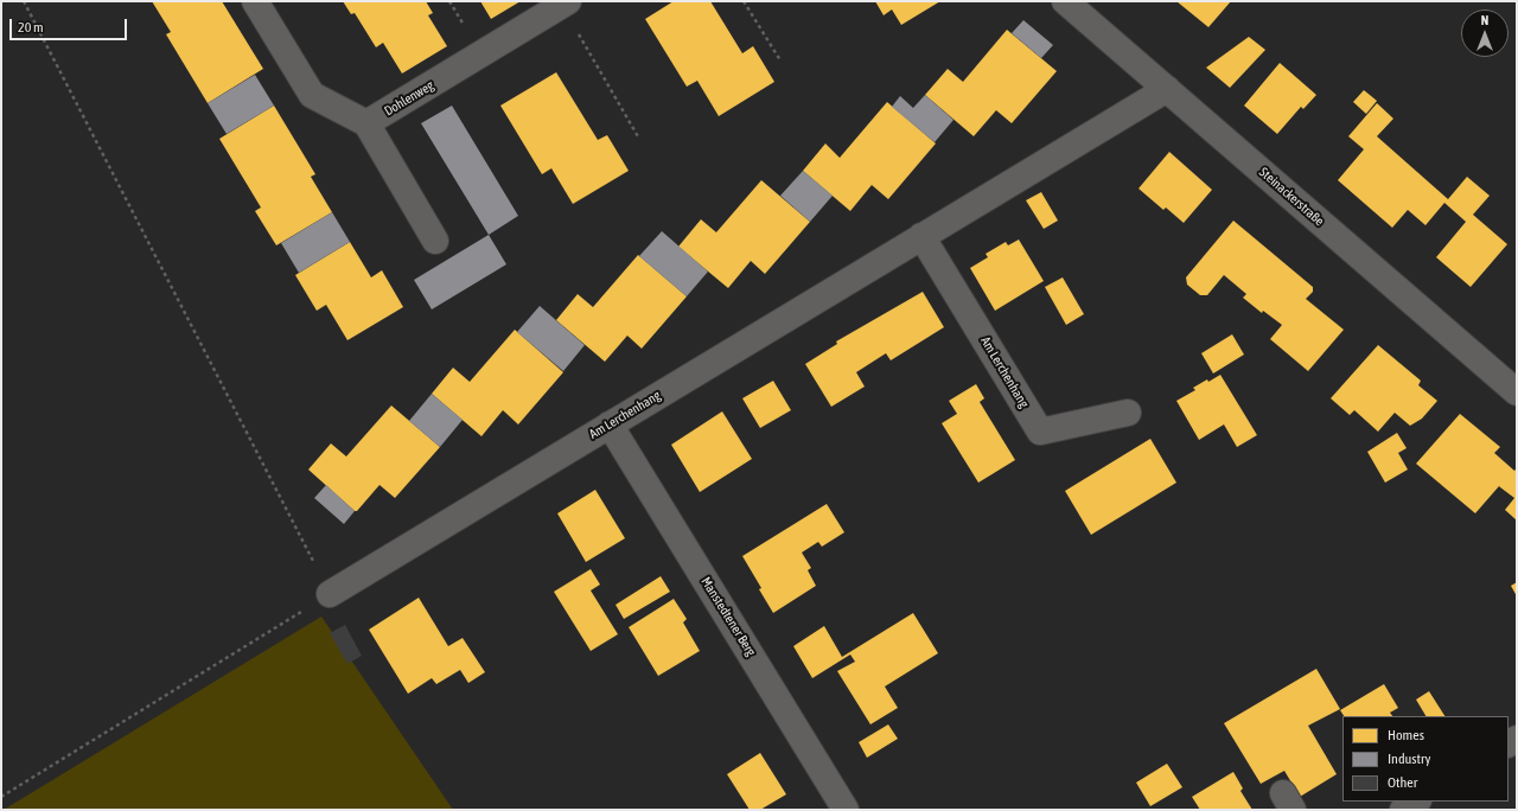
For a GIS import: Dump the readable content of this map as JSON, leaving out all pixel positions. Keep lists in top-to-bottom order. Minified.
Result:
{"streets":{"street":["Dohlenweg","Steinackerstraße","Am Lerchenhang","Manstedtener Berg"]},"crossings":[["Steinackerstraße","Am Lerchenhang"],["Am Lerchenhang","Manstedtener Berg"]],"legend":["Homes","Industry","Other"],"scale_bar":"20 m","north":"top"}
